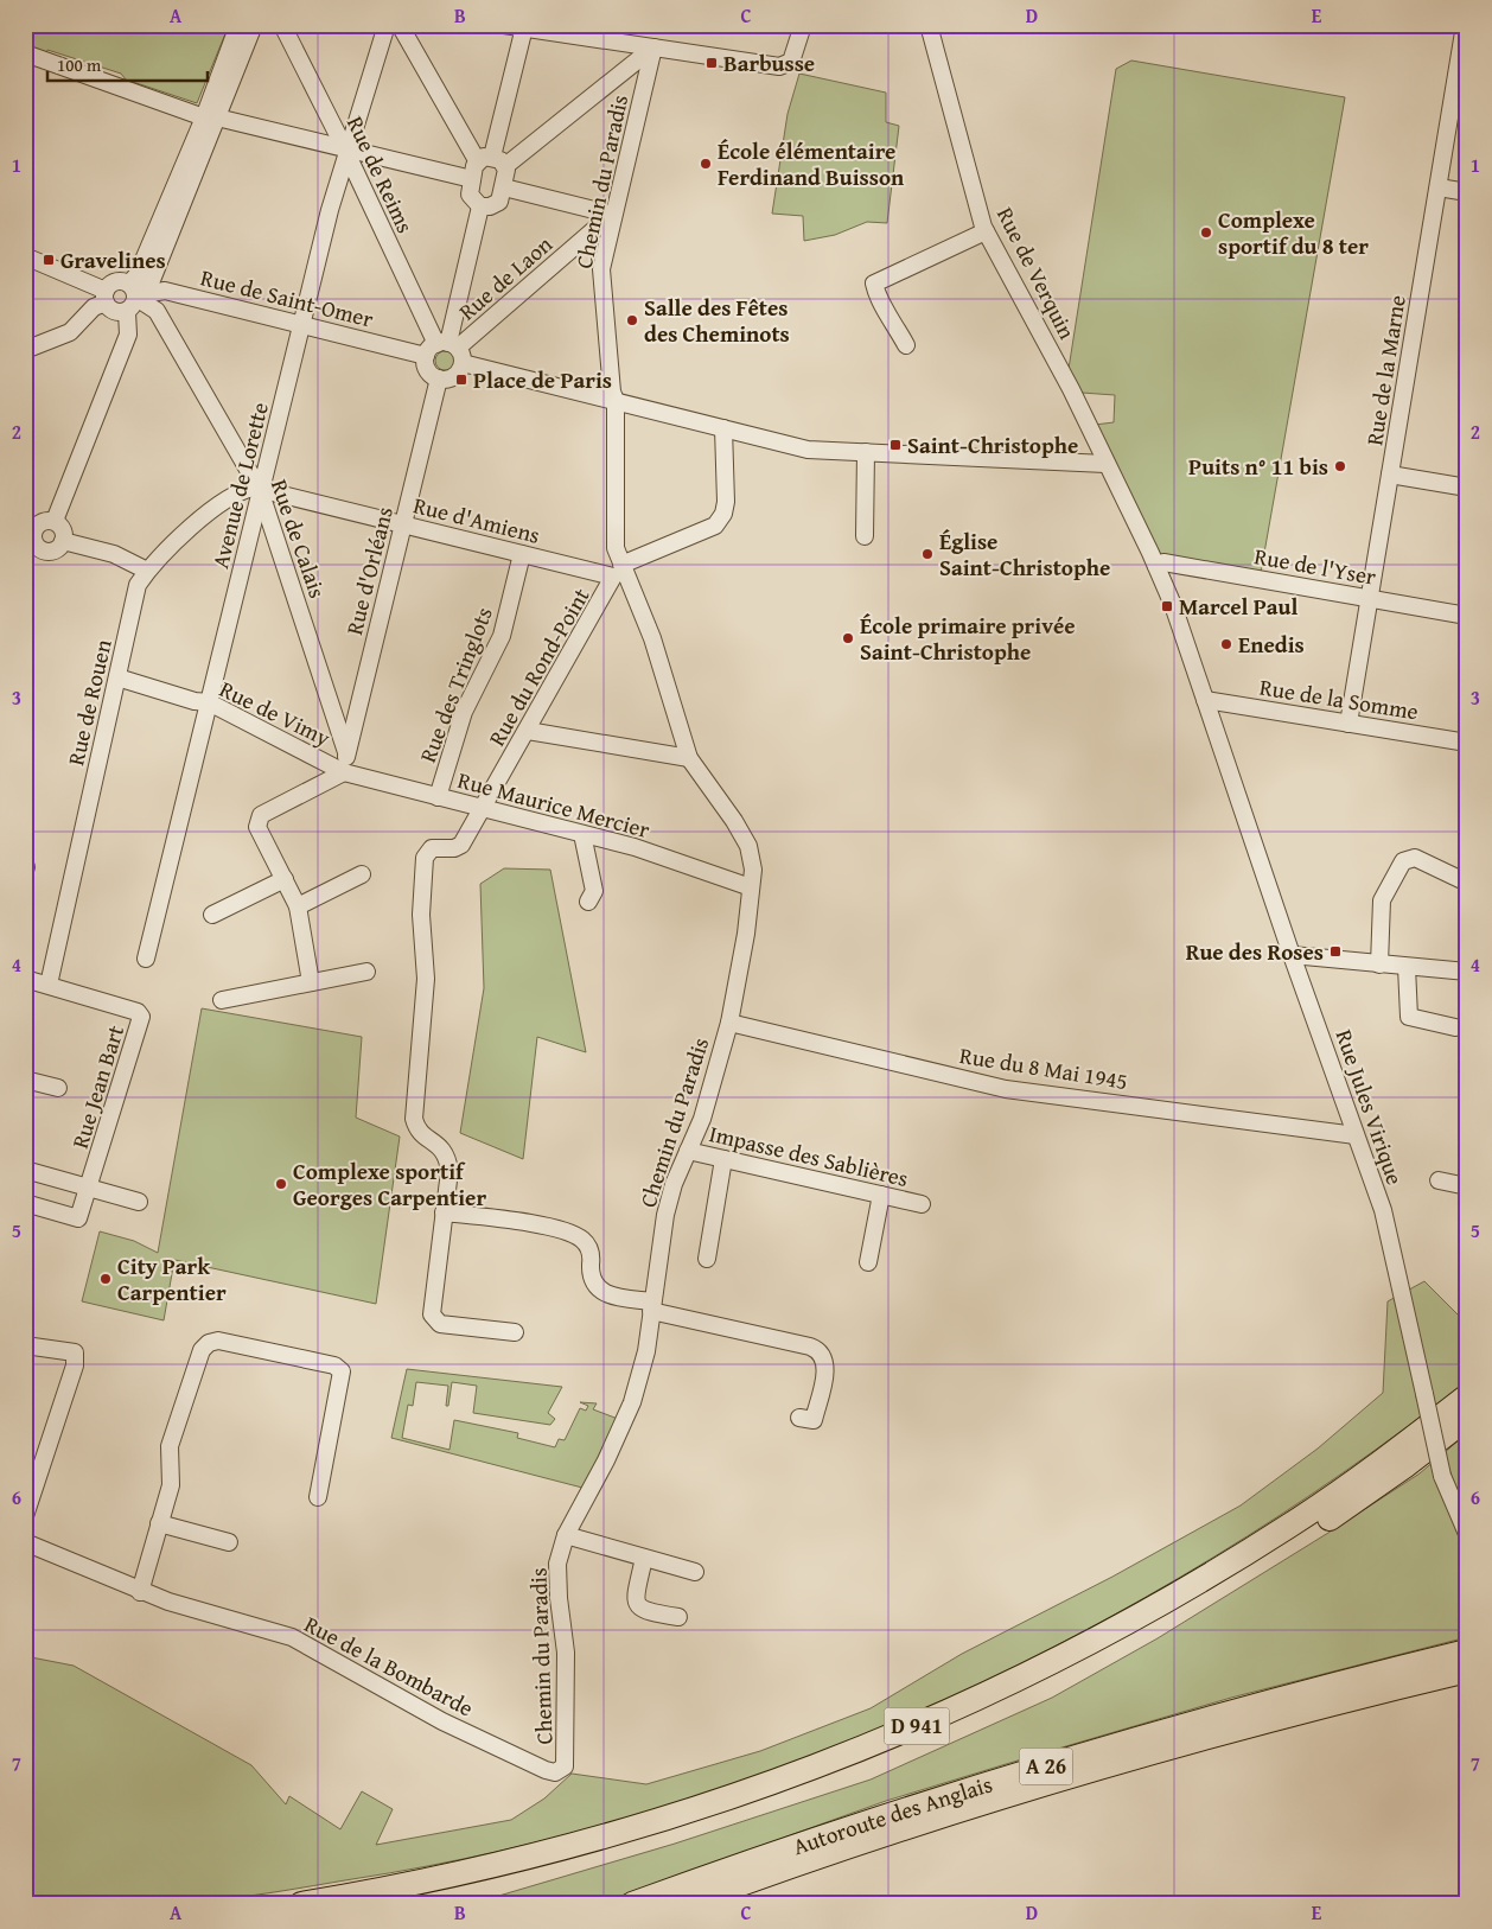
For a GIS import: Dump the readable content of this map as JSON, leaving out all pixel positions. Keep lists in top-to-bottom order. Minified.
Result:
{"streets":{"highway":["D 941","A 26","Autoroute des Anglais"],"street":["Rue de Reims","Chemin du Paradis","Rue de Verquin","Rue de Laon","Rue de Saint-Omer","Rue de la Marne","Avenue de Lorette","Rue d'Amiens","Rue de Calais","Rue de l'Yser","Rue d'Orléans","Rue du Rond-Point","Rue des Tringlots","Rue de la Somme","Rue de Rouen","Rue de Vimy","Rue Maurice Mercier","Rue du 8 Mai 1945","Rue Jean Bart","Rue Jules Virique","Impasse des Sablières","Rue de la Bombarde"]},"crossings":[["Rue de Reims","Rue de Laon"],["Rue de Reims","Rue de Saint-Omer"],["Rue de Reims","Avenue de Lorette"],["Chemin du Paradis","Rue de Laon"],["Chemin du Paradis","Rue de Saint-Omer"],["Chemin du Paradis","Rue d'Amiens"],["Chemin du Paradis","Rue du Rond-Point"],["Chemin du Paradis","Rue Maurice Mercier"],["Chemin du Paradis","Rue du 8 Mai 1945"],["Chemin du Paradis","Impasse des Sablières"],["Chemin du Paradis","Rue de la Bombarde"],["Rue de Verquin","Rue de Saint-Omer"],["Rue de Verquin","Rue de l'Yser"],["Rue de Verquin","Rue Jules Virique"],["Rue de Laon","Rue de Saint-Omer"],["Rue de Saint-Omer","Avenue de Lorette"],["Rue de Saint-Omer","Rue de Calais"],["Rue de la Marne","Rue de l'Yser"],["Rue de la Marne","Rue de la Somme"],["Avenue de Lorette","Rue d'Amiens"],["Avenue de Lorette","Rue de Calais"],["Avenue de Lorette","Rue de Rouen"],["Avenue de Lorette","Rue de Vimy"],["Rue d'Amiens","Rue de Calais"],["Rue d'Amiens","Rue d'Orléans"],["Rue d'Amiens","Rue du Rond-Point"],["Rue d'Amiens","Rue des Tringlots"],["Rue d'Amiens","Rue de Rouen"],["Rue de Calais","Rue d'Orléans"],["Rue de Calais","Rue de Rouen"],["Rue de l'Yser","Rue Jules Virique"],["Rue d'Orléans","Rue de Vimy"],["Rue d'Orléans","Rue Maurice Mercier"],["Rue du Rond-Point","Rue Maurice Mercier"],["Rue des Tringlots","Rue Maurice Mercier"],["Rue de la Somme","Rue Jules Virique"],["Rue de Rouen","Rue de Vimy"],["Rue de Rouen","Rue Jean Bart"],["Rue de Vimy","Rue Maurice Mercier"],["Rue du 8 Mai 1945","Rue Jules Virique"]],"places":{"transit":["Barbusse","Gravelines","Place de Paris","Saint-Christophe","Marcel Paul","Rue des Roses"],"other":["École élémentaire Ferdinand Buisson","Complexe sportif du 8 ter","Salle des Fêtes des Cheminots","Puits n° 11 bis","Église Saint-Christophe","École primaire privée Saint-Christophe","Enedis","Complexe sportif Georges Carpentier","City Park Carpentier"]},"scale_bar":"100 m","grid":{"columns":["A","B","C","D","E"],"rows":["1","2","3","4","5","6","7"]}}
